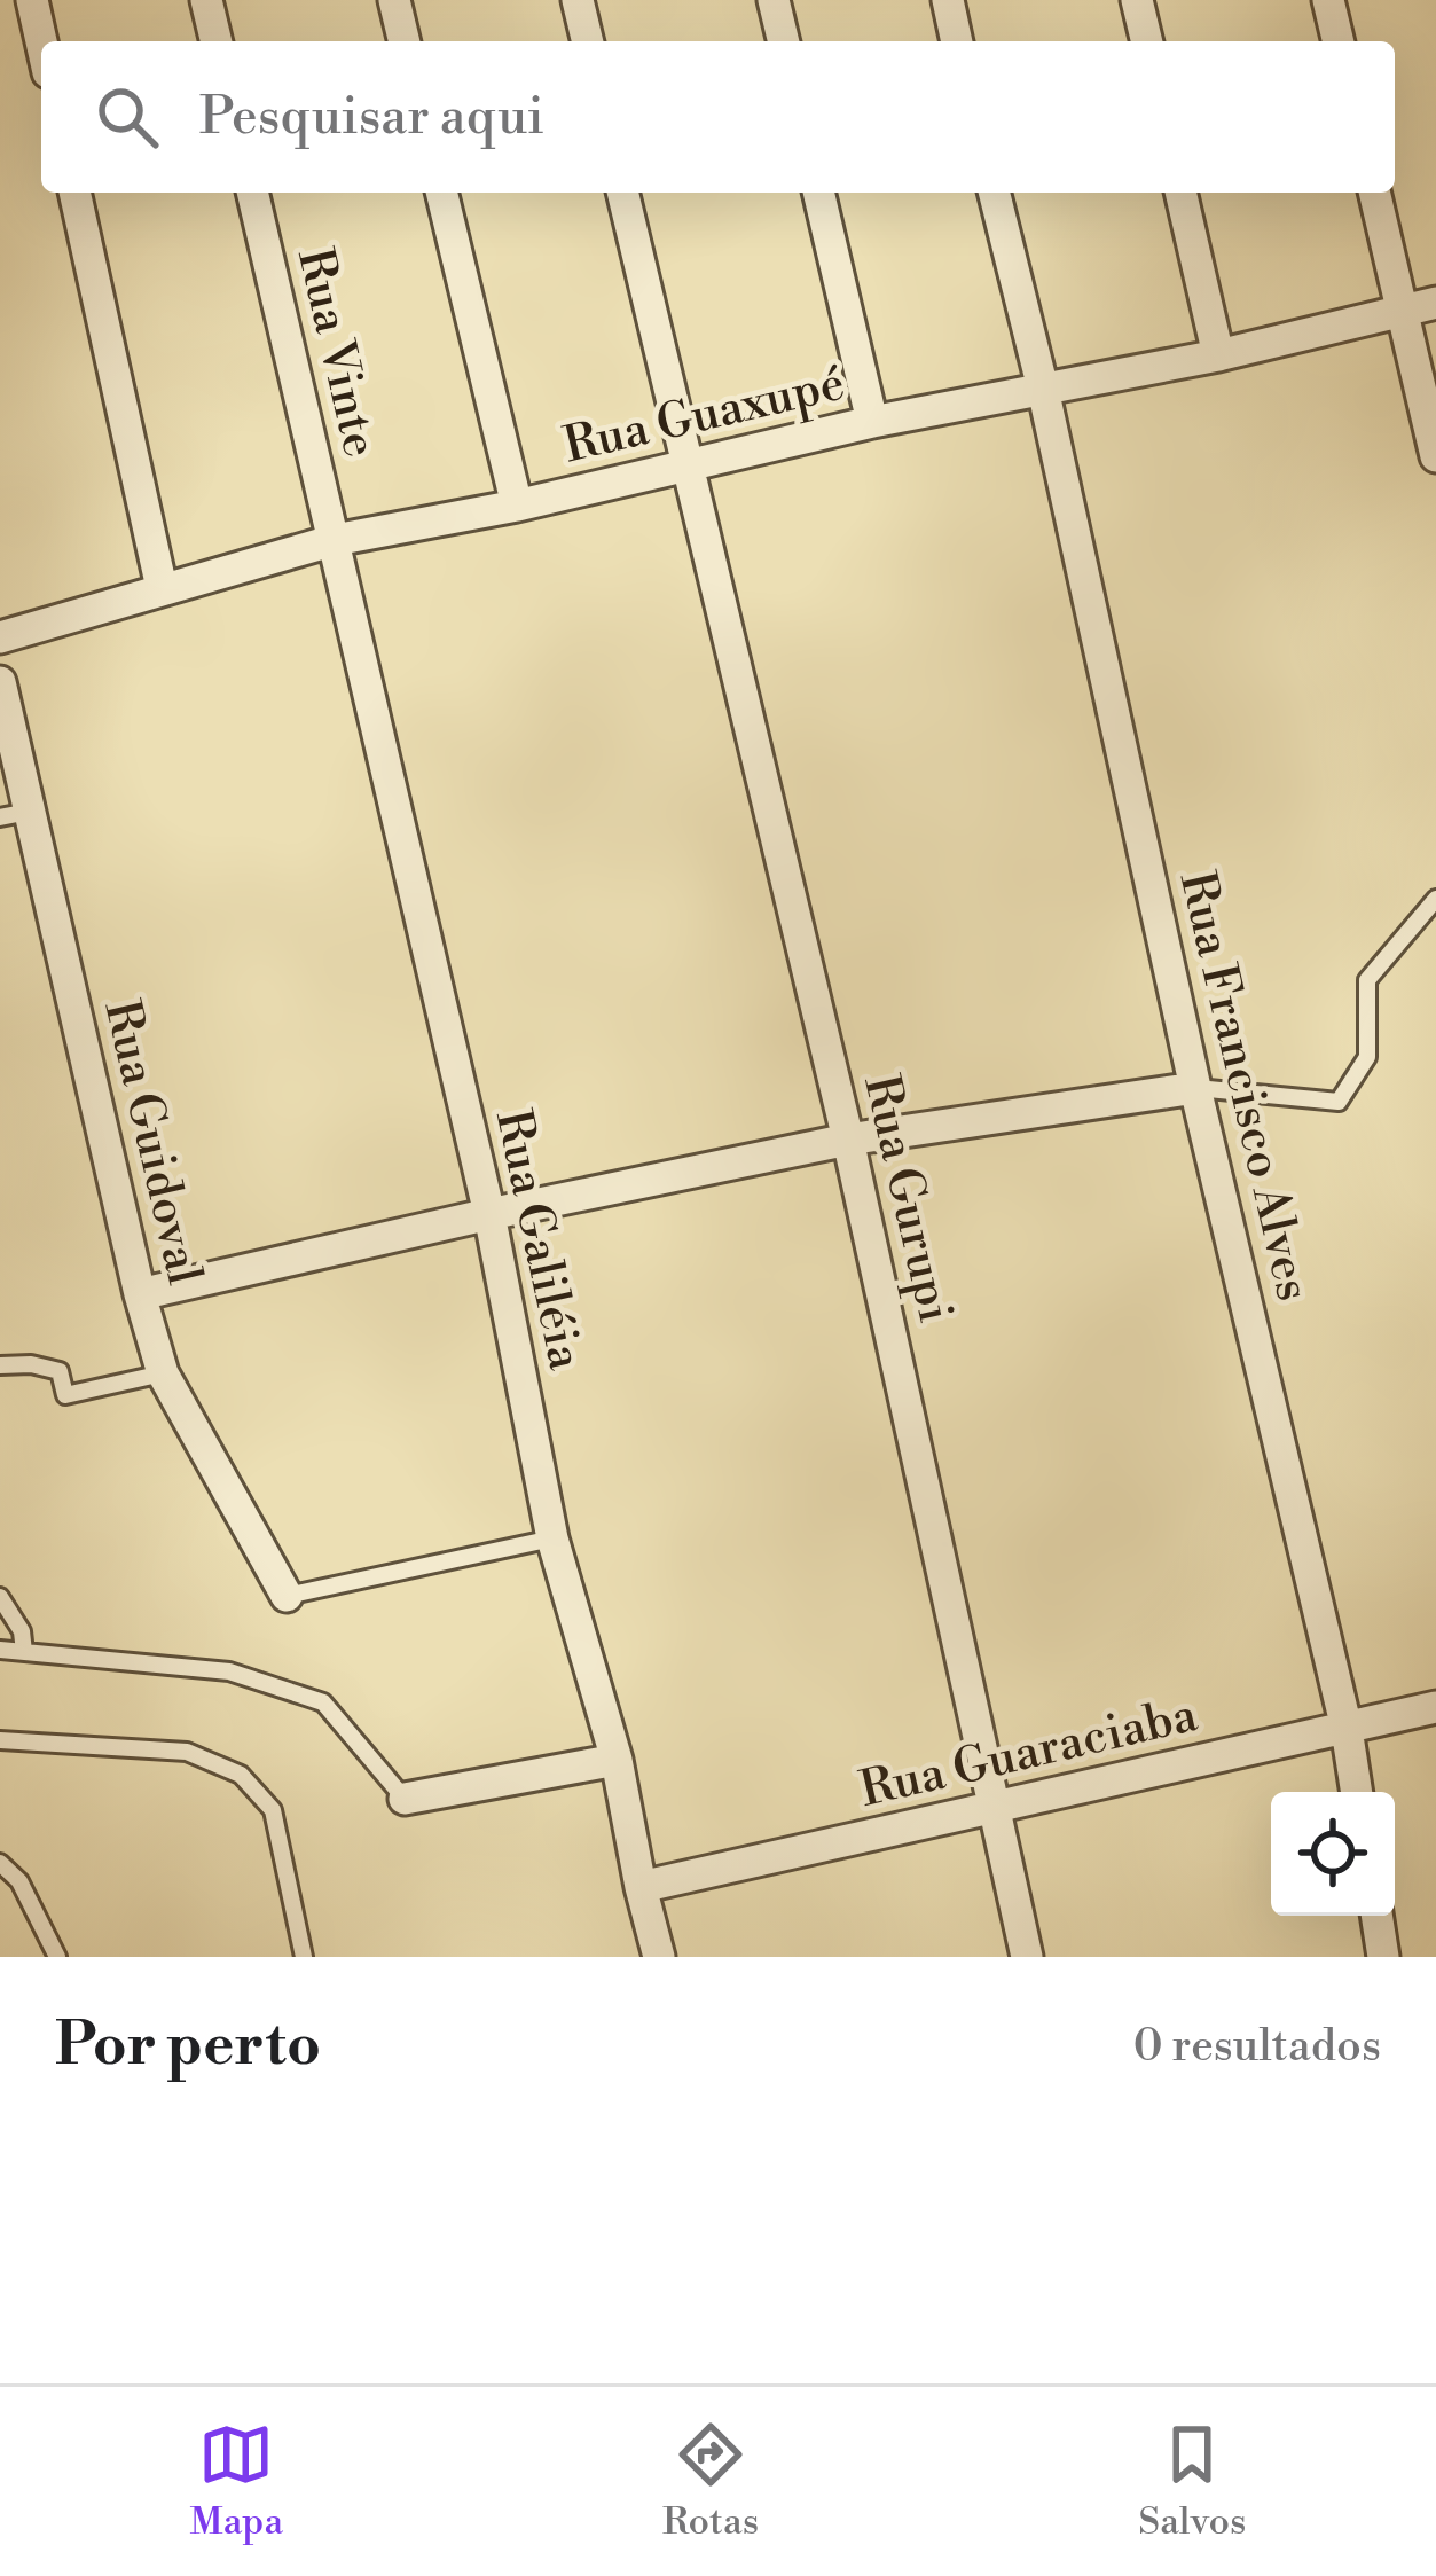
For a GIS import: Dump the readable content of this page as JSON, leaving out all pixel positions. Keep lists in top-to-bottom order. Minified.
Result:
{"streets":{"street":["Rua Vinte","Rua Guaxupé","Rua Francisco Alves","Rua Guidoval","Rua Gurupi","Rua Galiléia","Rua Guaraciaba"]},"crossings":[["Rua Vinte","Rua Guaxupé"],["Rua Vinte","Rua Galiléia"],["Rua Guaxupé","Rua Francisco Alves"],["Rua Guaxupé","Rua Gurupi"],["Rua Guaxupé","Rua Galiléia"],["Rua Francisco Alves","Rua Guaraciaba"],["Rua Gurupi","Rua Guaraciaba"],["Rua Galiléia","Rua Guaraciaba"]],"page":{"search":"Pesquisar aqui","heading":["Por perto","0 resultados"],"nav":["Mapa","Rotas","Salvos"]}}
